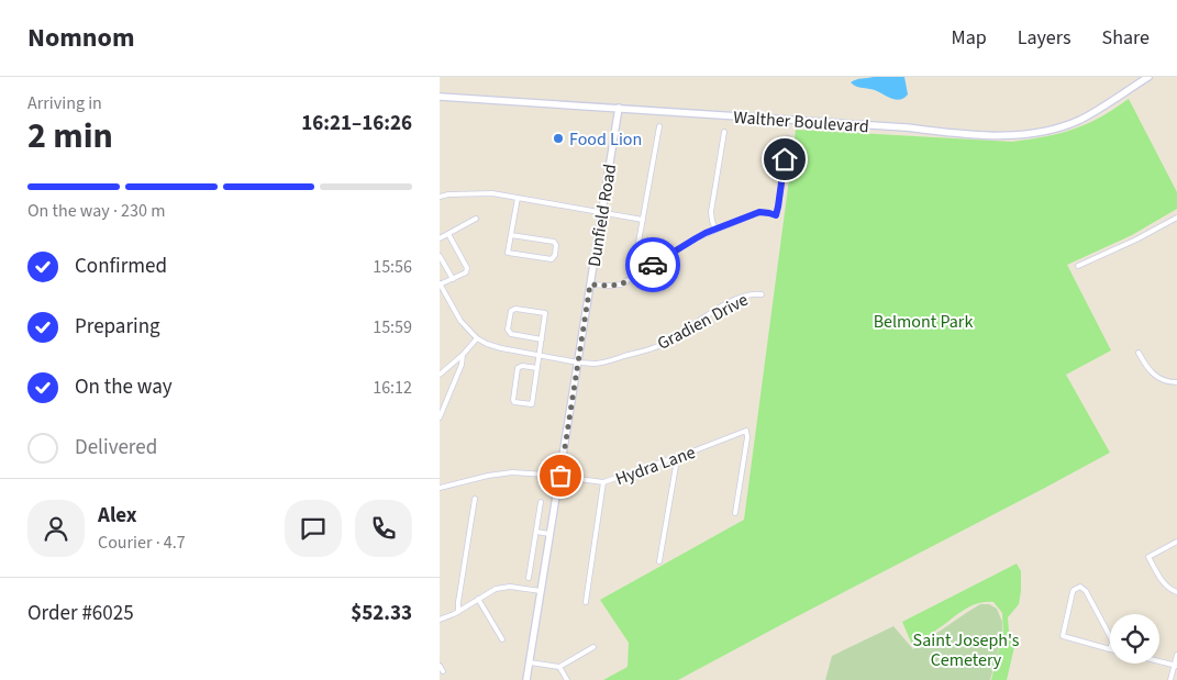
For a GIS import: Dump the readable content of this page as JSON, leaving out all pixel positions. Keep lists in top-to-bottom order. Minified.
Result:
{"streets":{"main road":["Walther Boulevard","Dunfield Road"],"street":["Gradien Drive","Hydra Lane"]},"crossings":[["Walther Boulevard","Dunfield Road"],["Dunfield Road","Gradien Drive"],["Dunfield Road","Hydra Lane"]],"parks":["Belmont Park","Saint Joseph's Cemetery"],"places":["Food Lion"],"page":{"header":"Nomnom","nav":["Map","Layers","Share"],"heading":["2 min","Arriving in","16:21–16:26"],"panel":["Alex","Courier · 4.7","Order #6025","$52.33"],"bar":"On the way · 230 m","list":[["Confirmed","15:56"],["Preparing","15:59"],["On the way","16:12"],"Delivered"]}}
